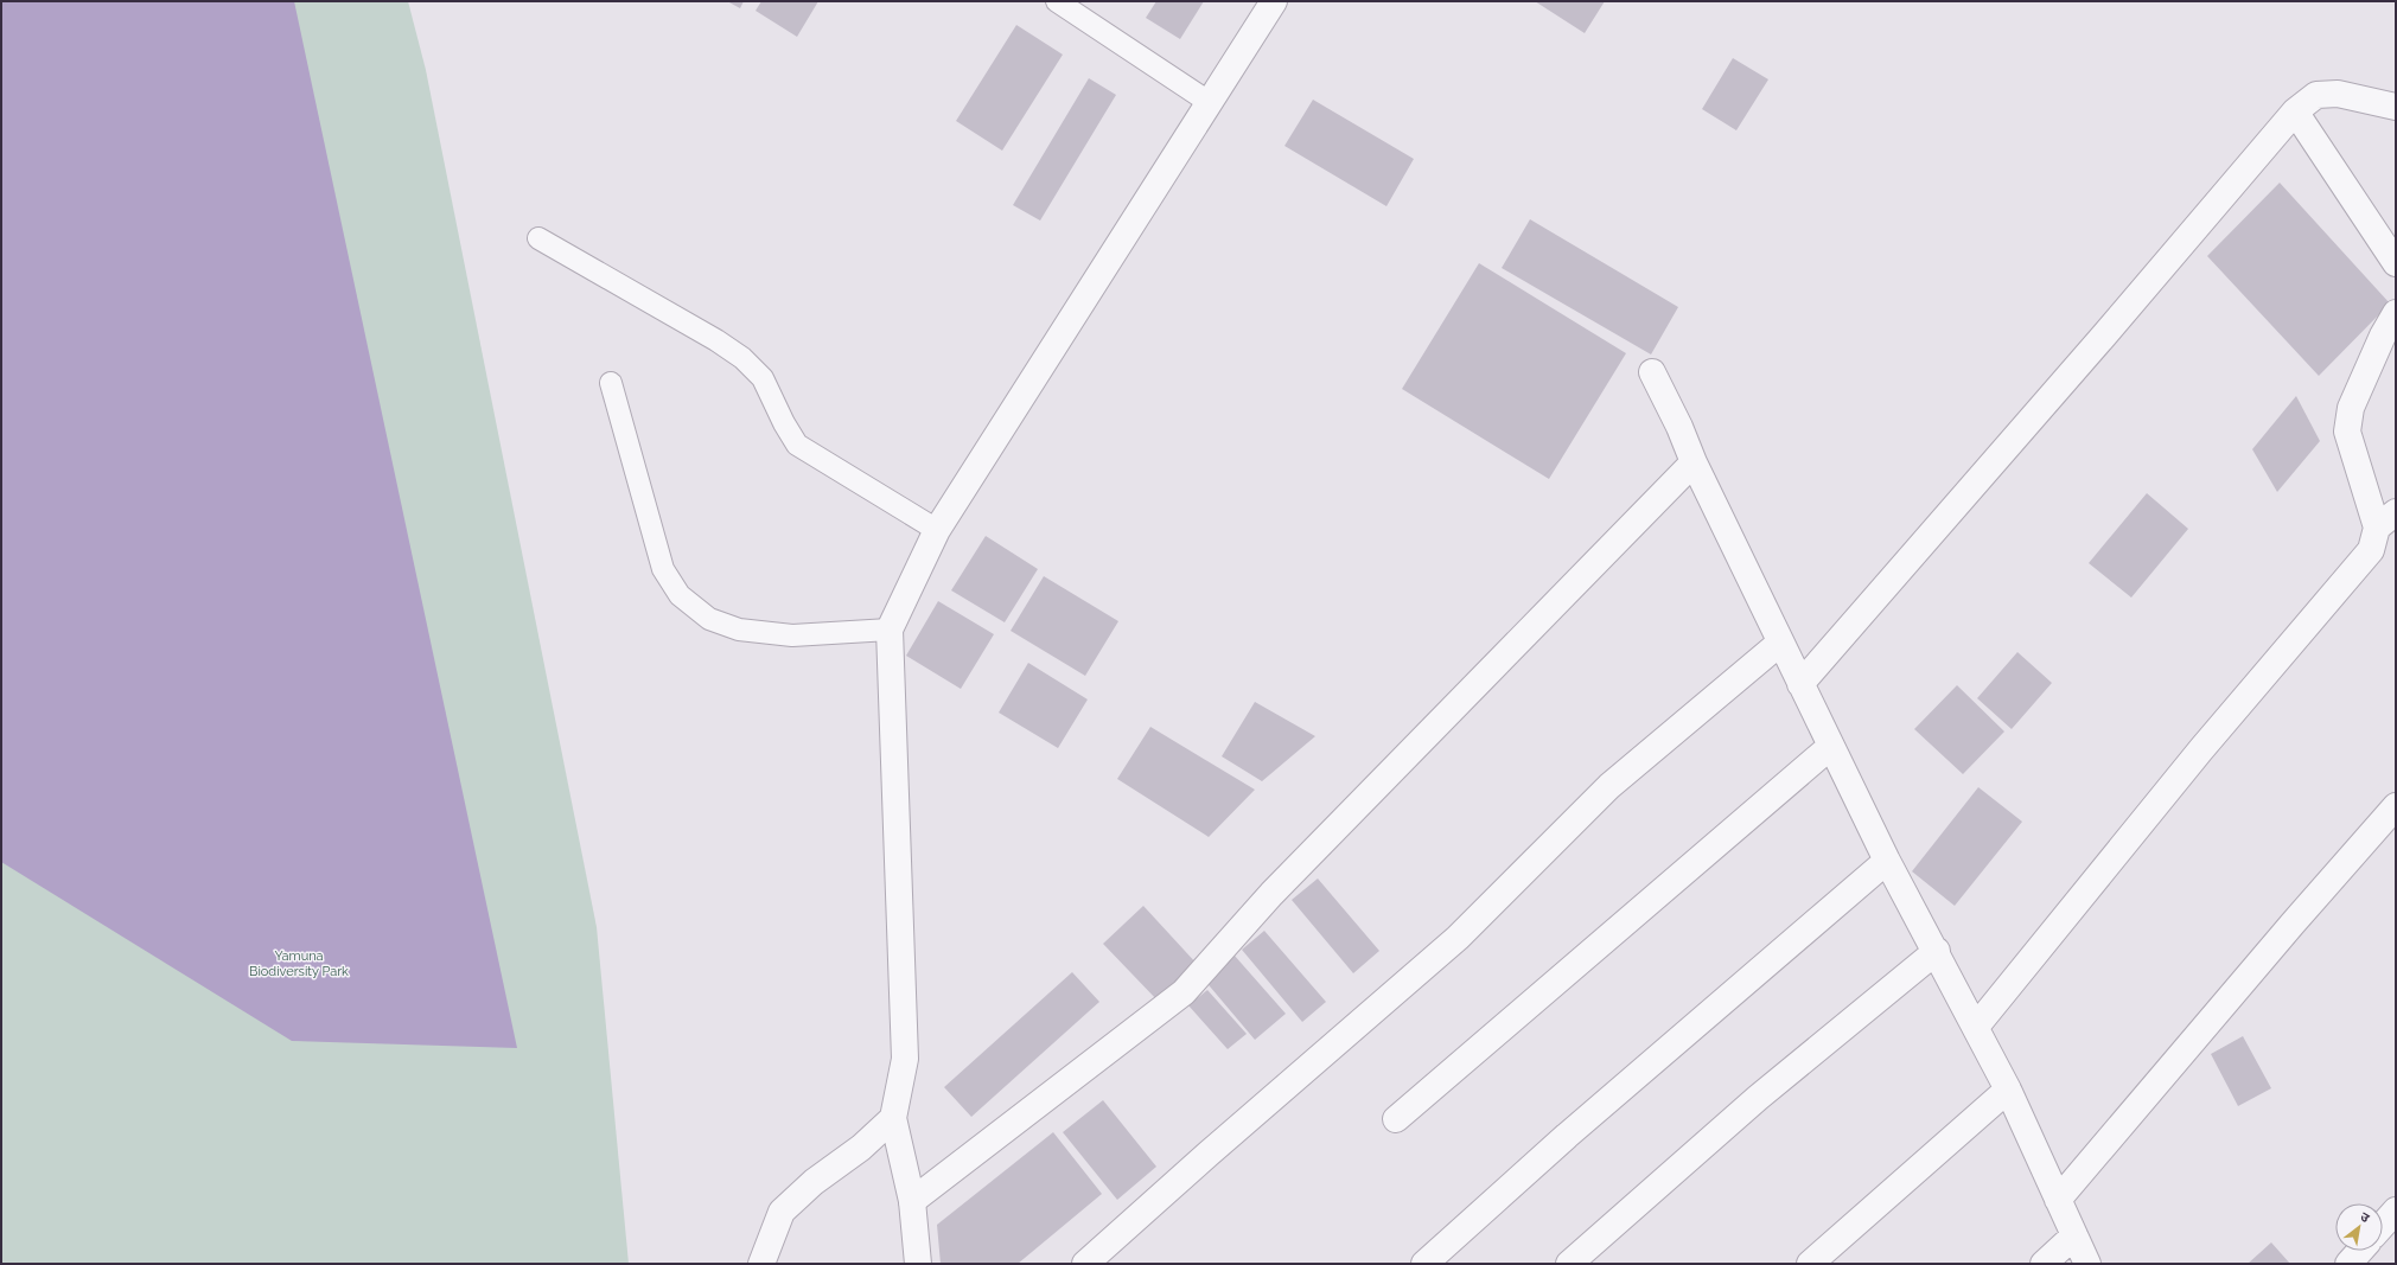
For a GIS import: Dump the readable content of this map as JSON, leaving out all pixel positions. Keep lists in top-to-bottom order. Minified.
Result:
{"parks":["Yamuna Biodiversity Park"],"north":"top right"}
